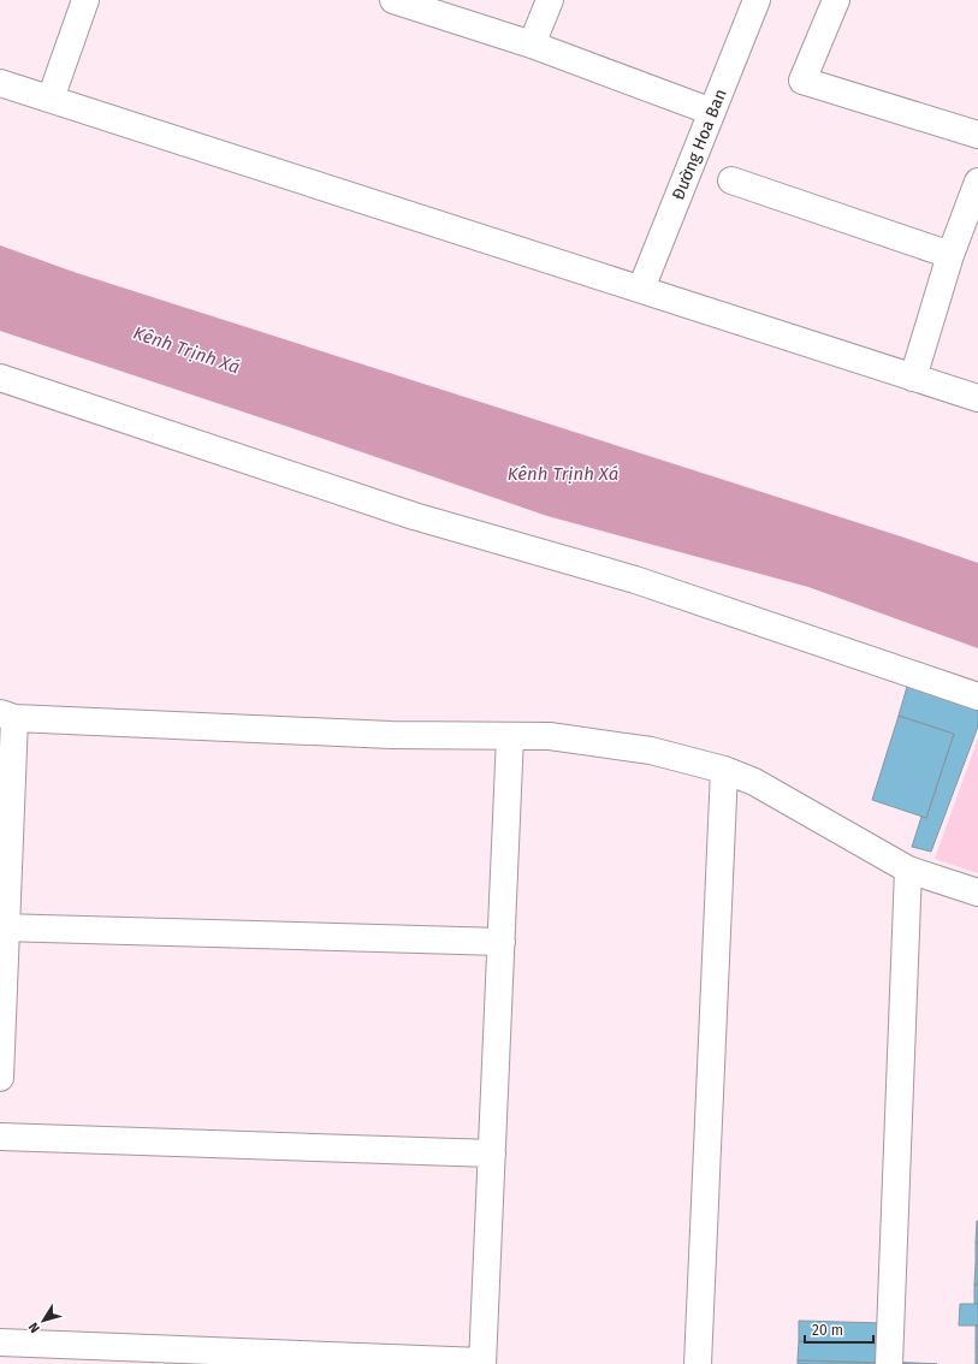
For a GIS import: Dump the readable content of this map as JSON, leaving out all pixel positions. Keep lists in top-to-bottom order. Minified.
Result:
{"streets":{"street":["Đường Hoa Ban"]},"water":["Kênh Trịnh Xá"],"scale_bar":"20 m","north":"bottom left"}
